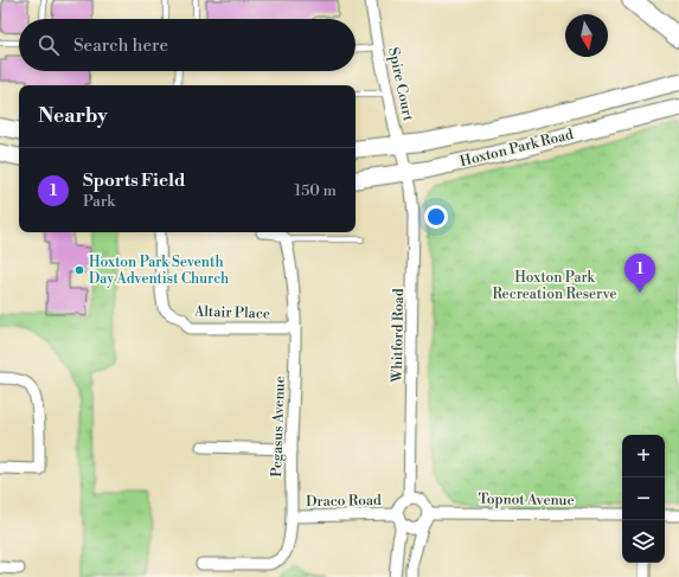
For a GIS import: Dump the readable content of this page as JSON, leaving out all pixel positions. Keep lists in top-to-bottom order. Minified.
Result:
{"streets":{"main road":["Hoxton Park Road"],"street":["Spire Court","Altair Place","Whitford Road","Pegasus Avenue","Topnot Avenue","Draco Road"]},"crossings":[["Spire Court","Hoxton Park Road"],["Spire Court","Whitford Road"],["Hoxton Park Road","Whitford Road"],["Altair Place","Pegasus Avenue"],["Whitford Road","Topnot Avenue"],["Whitford Road","Draco Road"],["Pegasus Avenue","Draco Road"],["Topnot Avenue","Draco Road"]],"parks":["Hoxton Park Recreation Reserve"],"places":["Hoxton Park Seventh Day Adventist Church"],"north":"bottom","page":{"search":"Search here","heading":"Nearby","list":[{"mark":"1","name":"Sports Field","note":"Park","value":"150 m"}],"pins":"1","map_buttons":["+","−"]}}
